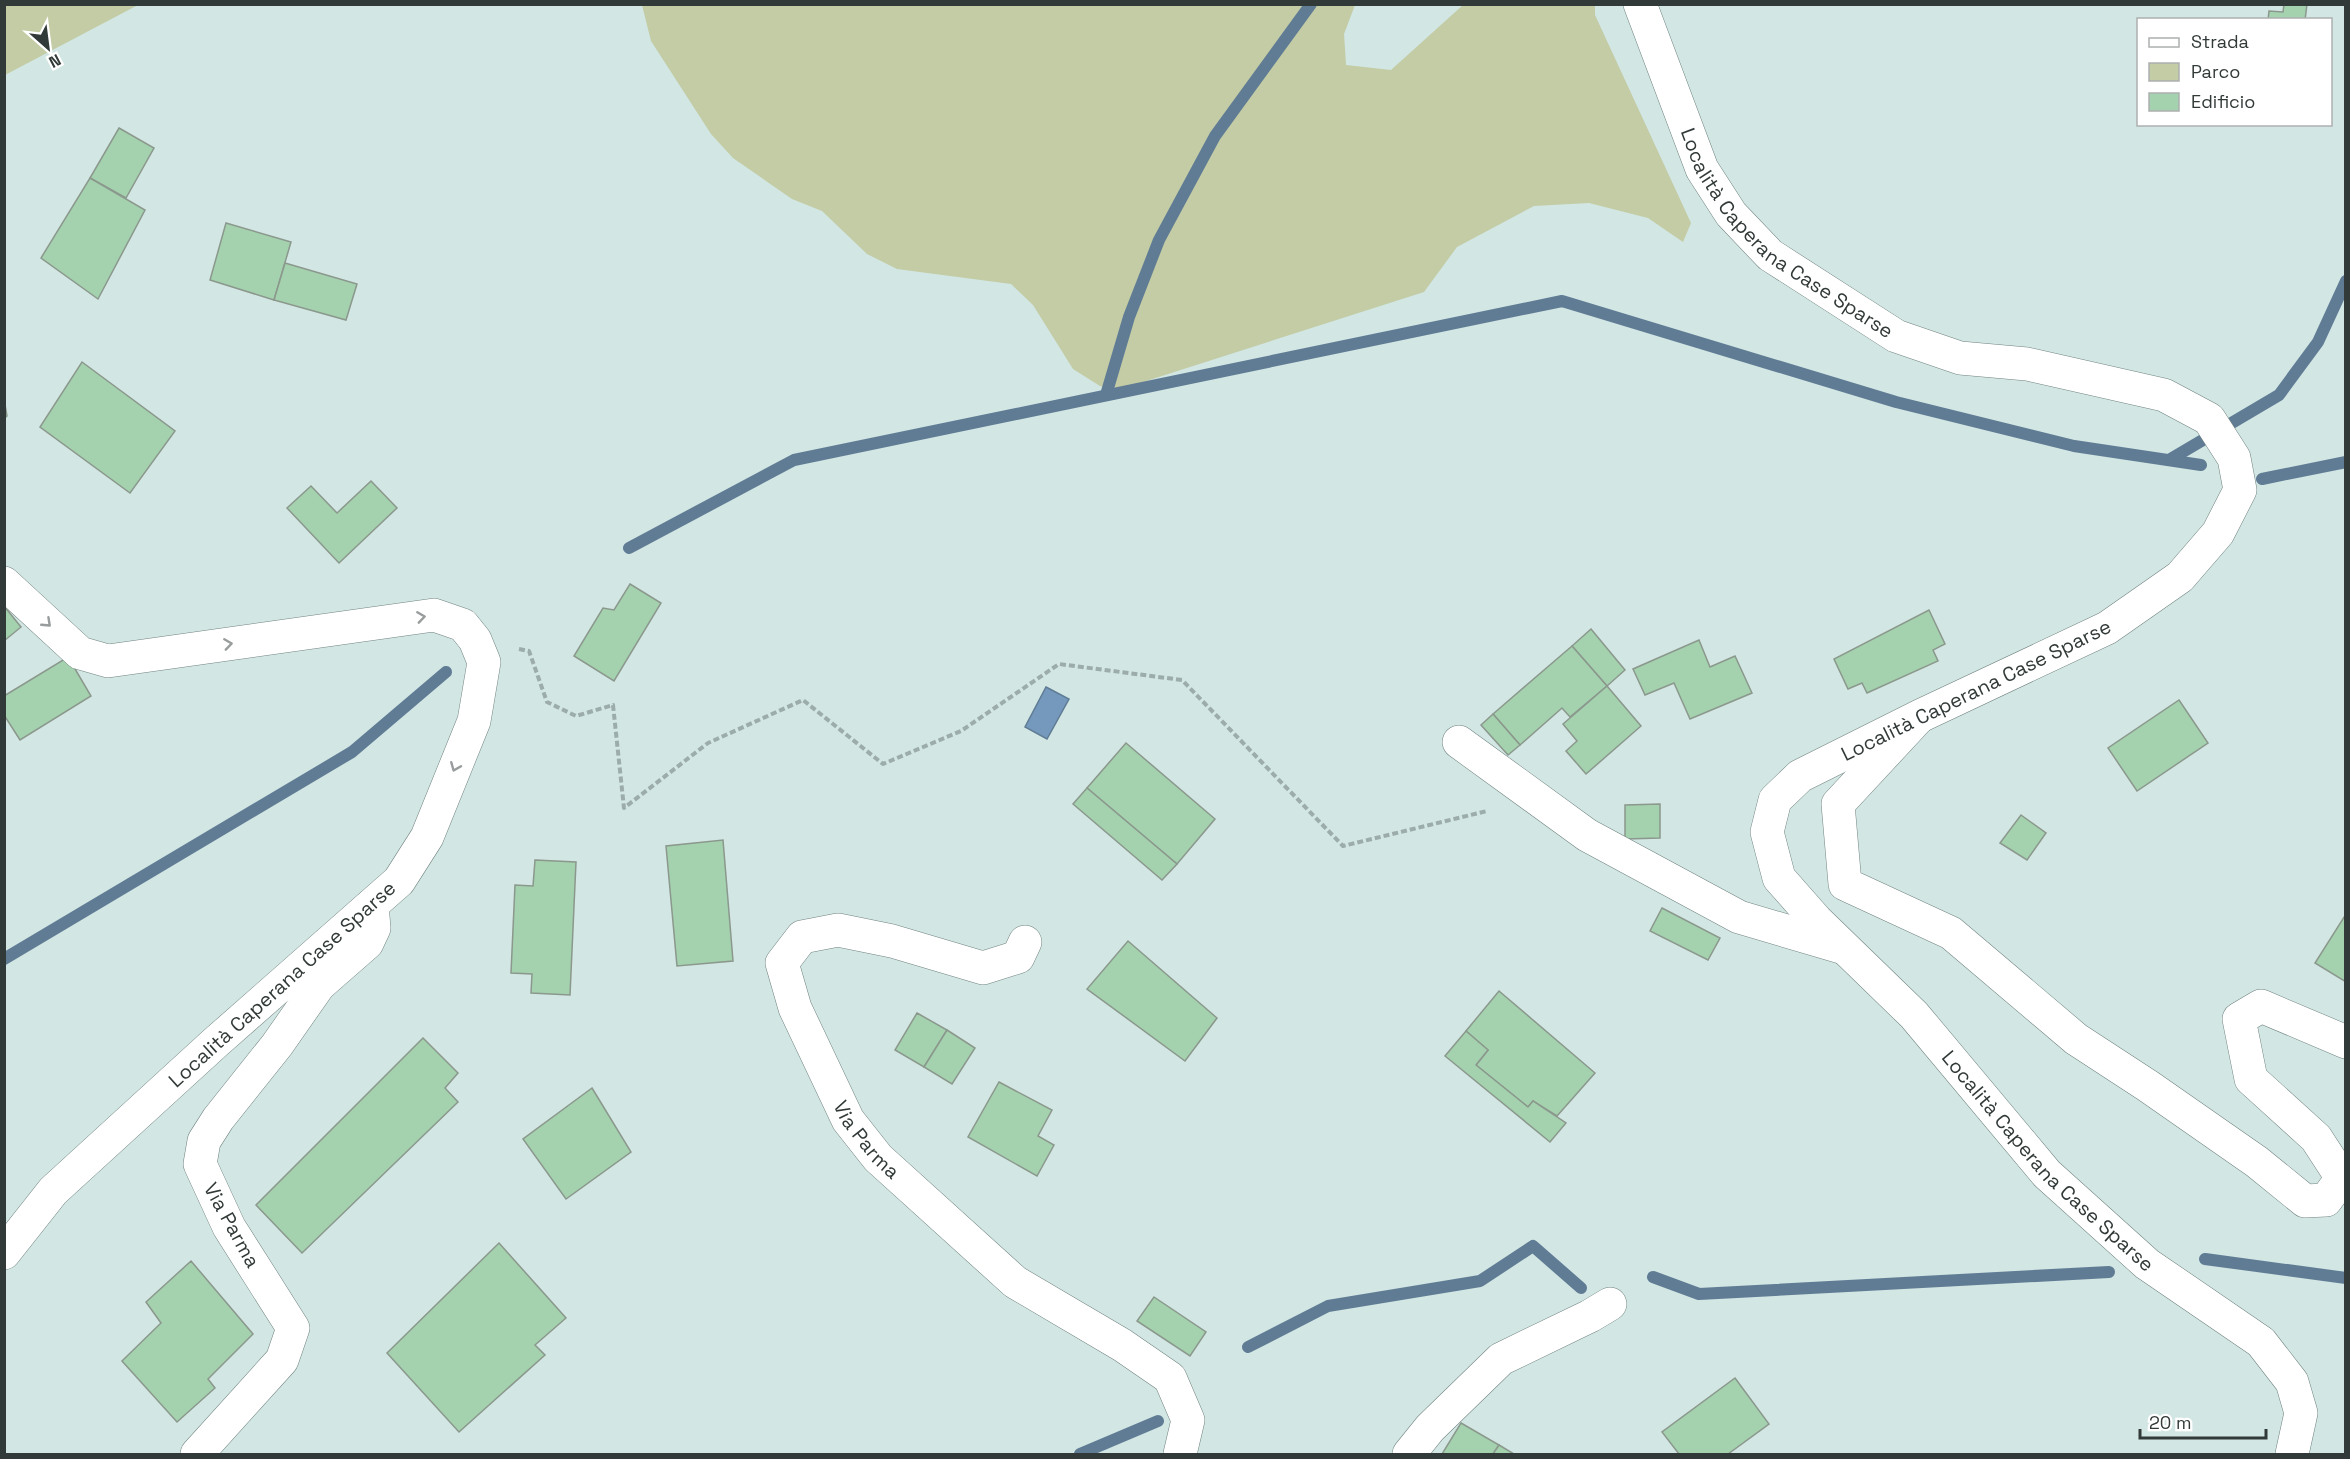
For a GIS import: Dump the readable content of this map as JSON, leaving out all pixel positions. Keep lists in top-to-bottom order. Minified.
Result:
{"streets":{"street":["Località Caperana Case Sparse","Via Parma"]},"crossings":[["Località Caperana Case Sparse","Via Parma"]],"legend":["Strada","Parco","Edificio"],"scale_bar":"20 m","north":"bottom right"}
